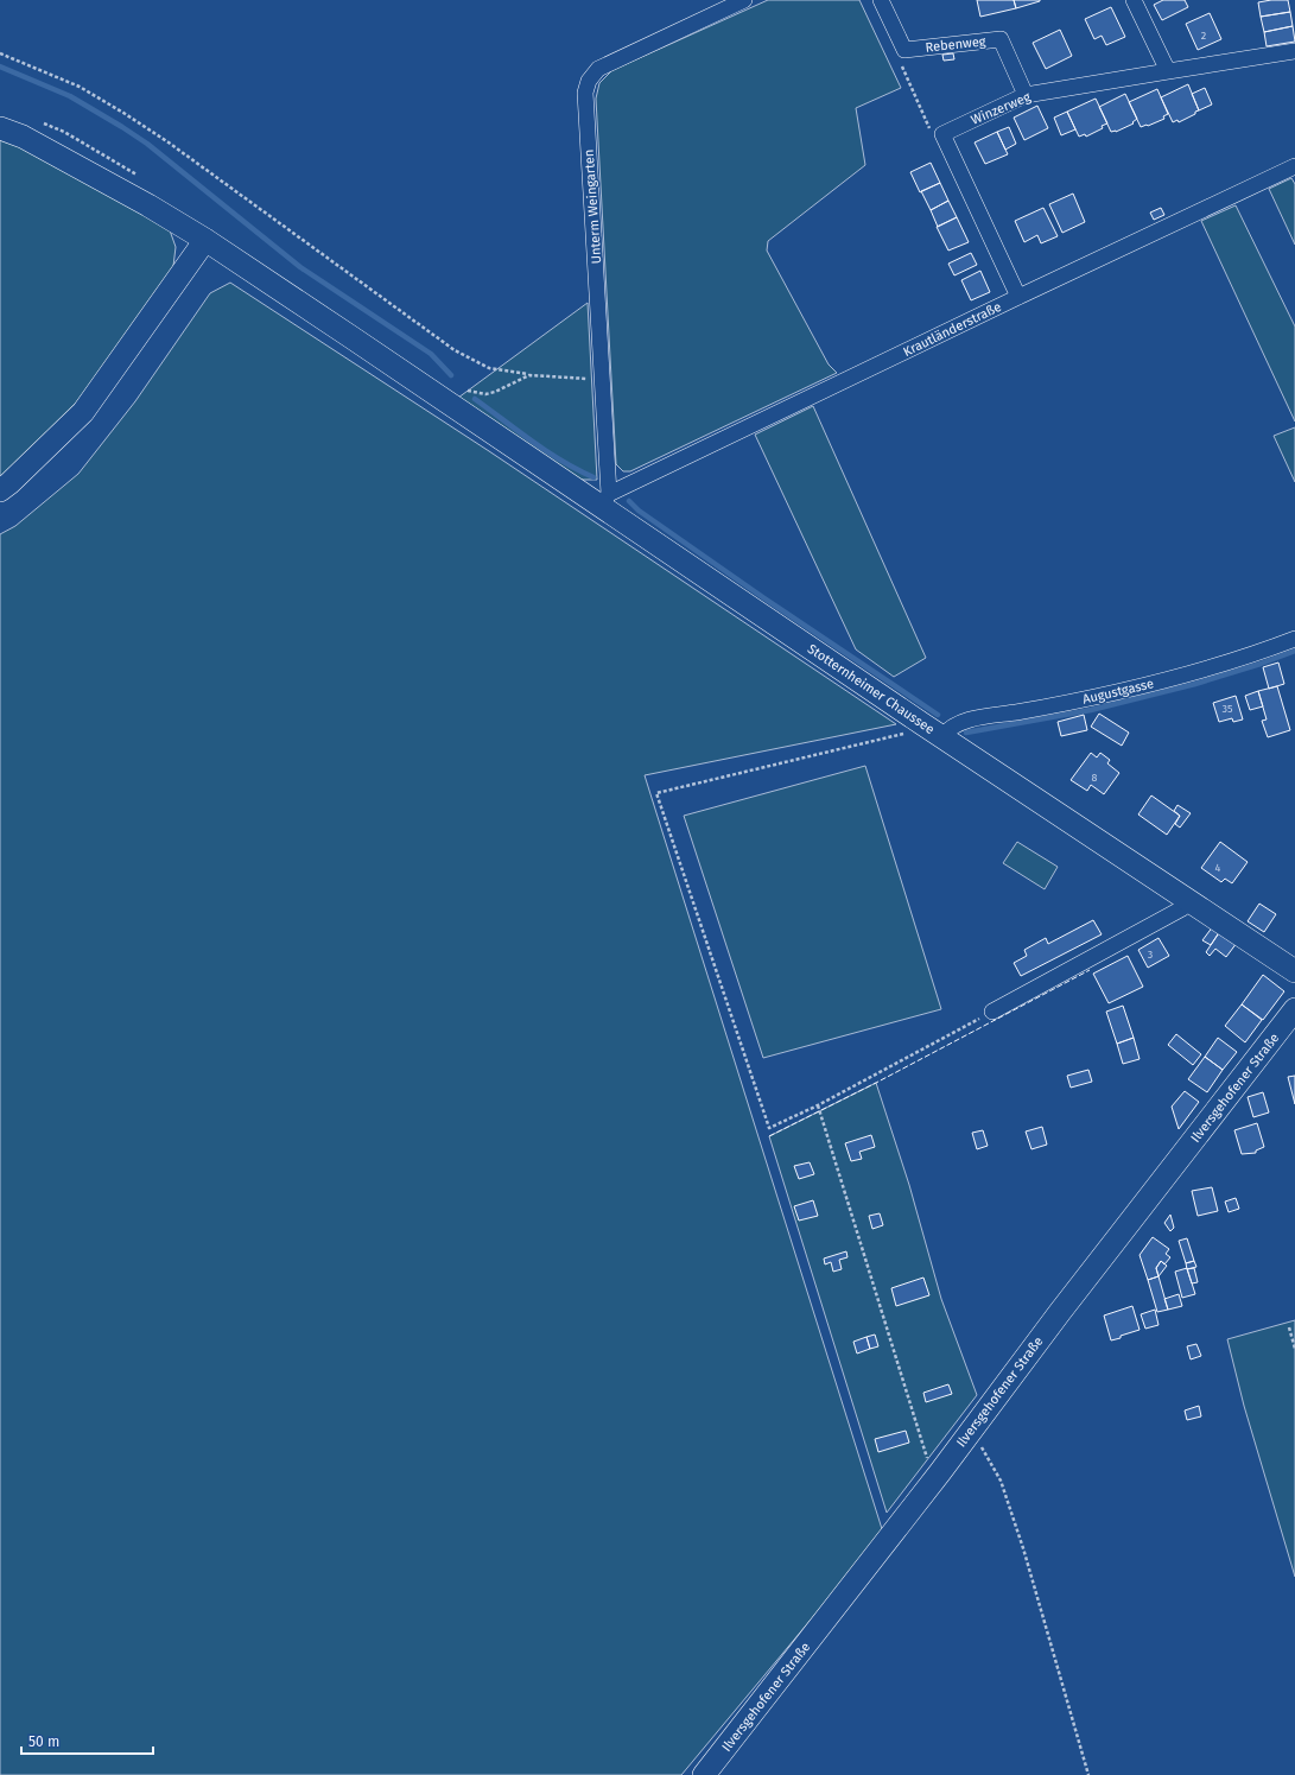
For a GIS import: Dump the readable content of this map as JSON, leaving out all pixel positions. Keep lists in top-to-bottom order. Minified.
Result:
{"streets":{"street":["Rebenweg","Winzerweg","Unterm Weingarten","Krautländerstraße","Stotternheimer Chaussee","Augustgasse","Ilversgehofener Straße"]},"crossings":[["Rebenweg","Winzerweg"],["Unterm Weingarten","Krautländerstraße"],["Unterm Weingarten","Stotternheimer Chaussee"],["Krautländerstraße","Stotternheimer Chaussee"],["Stotternheimer Chaussee","Augustgasse"]],"house_numbers":["2","35","8","4","3"],"scale_bar":"50 m"}
